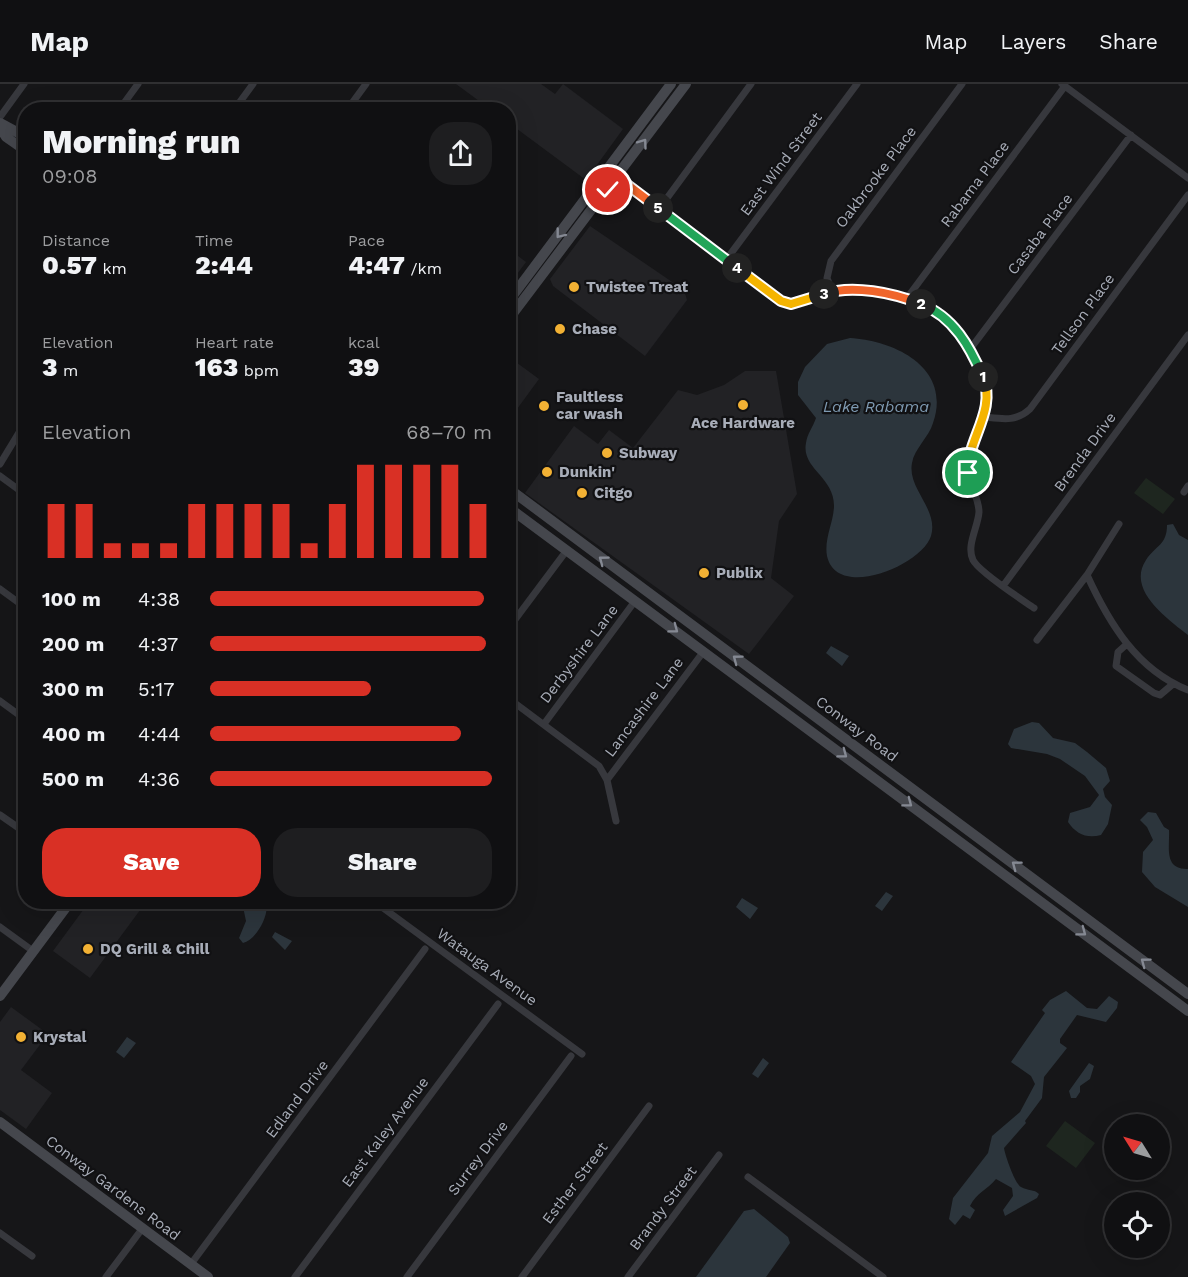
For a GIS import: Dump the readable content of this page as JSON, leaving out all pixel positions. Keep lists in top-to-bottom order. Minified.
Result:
{"streets":{"main road":["Conway Road","Conway Gardens Road"],"street":["East Wind Street","Oakbrooke Place","Rabama Place","Casaba Place","Tellson Place","Brenda Drive","Derbyshire Lane","Lancashire Lane","Watauga Avenue","Edland Drive","East Kaley Avenue","Surrey Drive","Esther Street","Brandy Street"]},"crossings":[["Derbyshire Lane","Conway Road"],["Lancashire Lane","Conway Road"],["Edland Drive","Conway Gardens Road"]],"water":["Lake Rabama"],"places":["Twistee Treat","Chase","Ace Hardware","Faultless car wash","Subway","Dunkin'","Citgo","Publix","DQ Grill & Chill","Krystal"],"north":"top left","page":{"header":"Map","nav":["Map","Layers","Share"],"heading":["Morning run","09:08"],"pins":["5","4","3","2","1"],"stats":[["Distance","0.57 km"],["Time","2:44"],["Pace","4:47 /km"],["Elevation","3 m"],["Heart rate","163 bpm"],["kcal","39"]],"chart":["Elevation","68–70 m"],"list":[{"name":"100 m","note":"4:38"},{"name":"200 m","note":"4:37"},{"name":"300 m","note":"5:17"},{"name":"400 m","note":"4:44"},{"name":"500 m","note":"4:36"}],"buttons":["Save","Share"]}}
